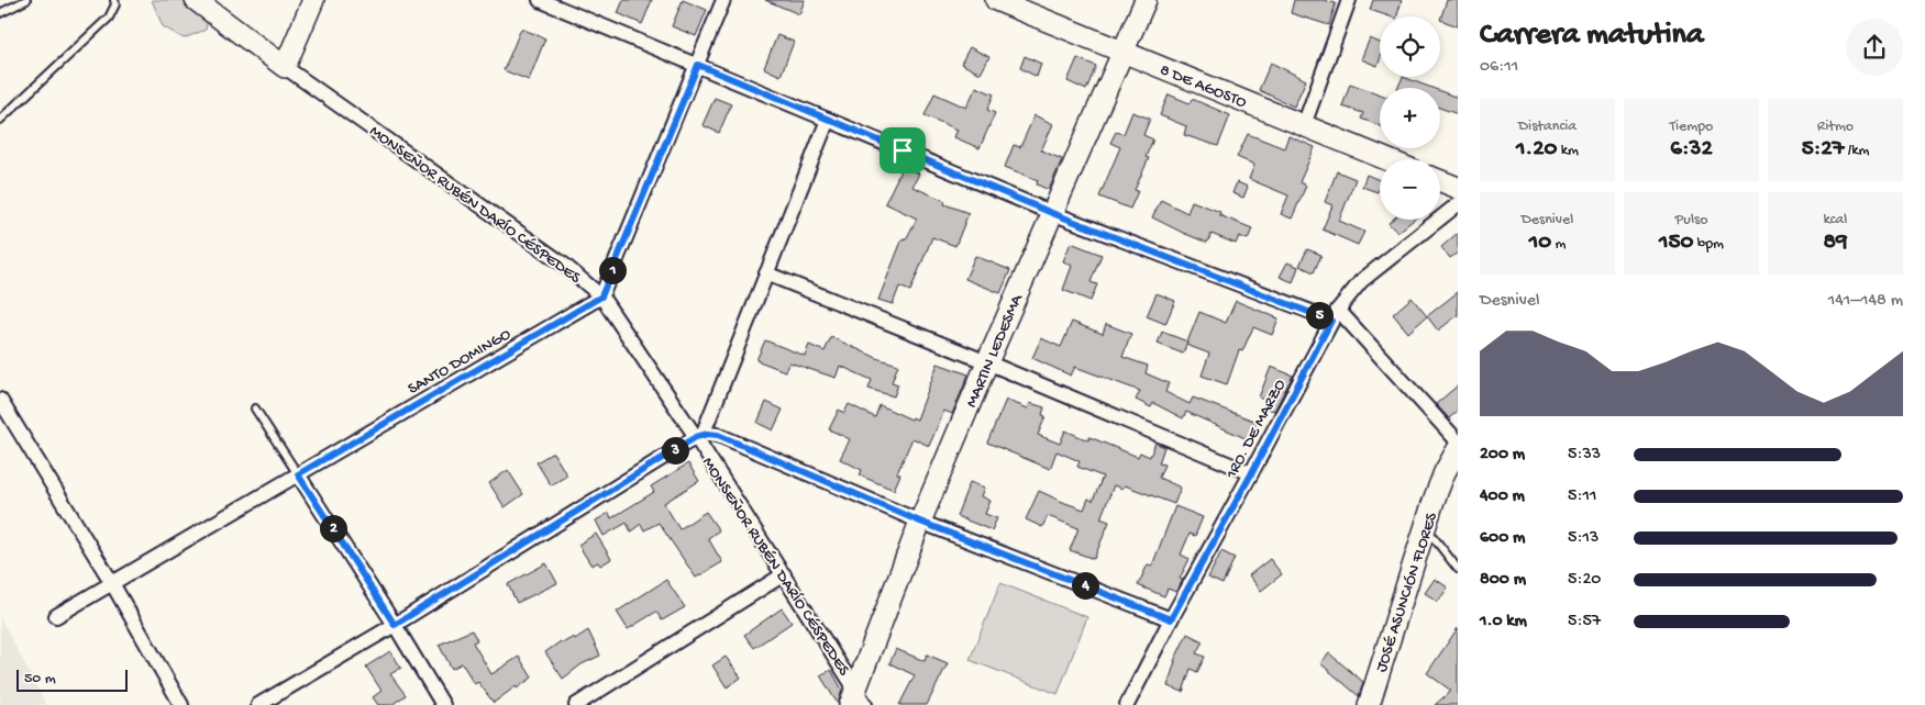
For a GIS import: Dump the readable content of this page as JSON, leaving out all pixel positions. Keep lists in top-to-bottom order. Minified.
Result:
{"streets":{"street":["8 DE AGOSTO","MONSEÑOR RUBÉN DARÍO CÉSPEDES","MARTIN LEDESMA","SANTO DOMINGO","1RO. DE MARZO","JOSÉ ASUNCIÓN FLORES"]},"crossings":[["8 DE AGOSTO","MARTIN LEDESMA"],["MONSEÑOR RUBÉN DARÍO CÉSPEDES","MARTIN LEDESMA"],["MONSEÑOR RUBÉN DARÍO CÉSPEDES","SANTO DOMINGO"]],"scale_bar":"50 m","page":{"heading":["Carrera matutina","06:11"],"map_buttons":["+","−"],"stats":[["Distancia","1.20 km"],["Tiempo","6:32"],["Ritmo","5:27 /km"],["Desnivel","10 m"],["Pulso","150 bpm"],["kcal","89"]],"pins":["1","5","3","2","4"],"chart":["Desnivel","141–148 m"],"list":[{"name":"200 m","note":"5:33"},{"name":"400 m","note":"5:11"},{"name":"600 m","note":"5:13"},{"name":"800 m","note":"5:20"},{"name":"1.0 km","note":"5:57"}],"scale":"50 m"}}
